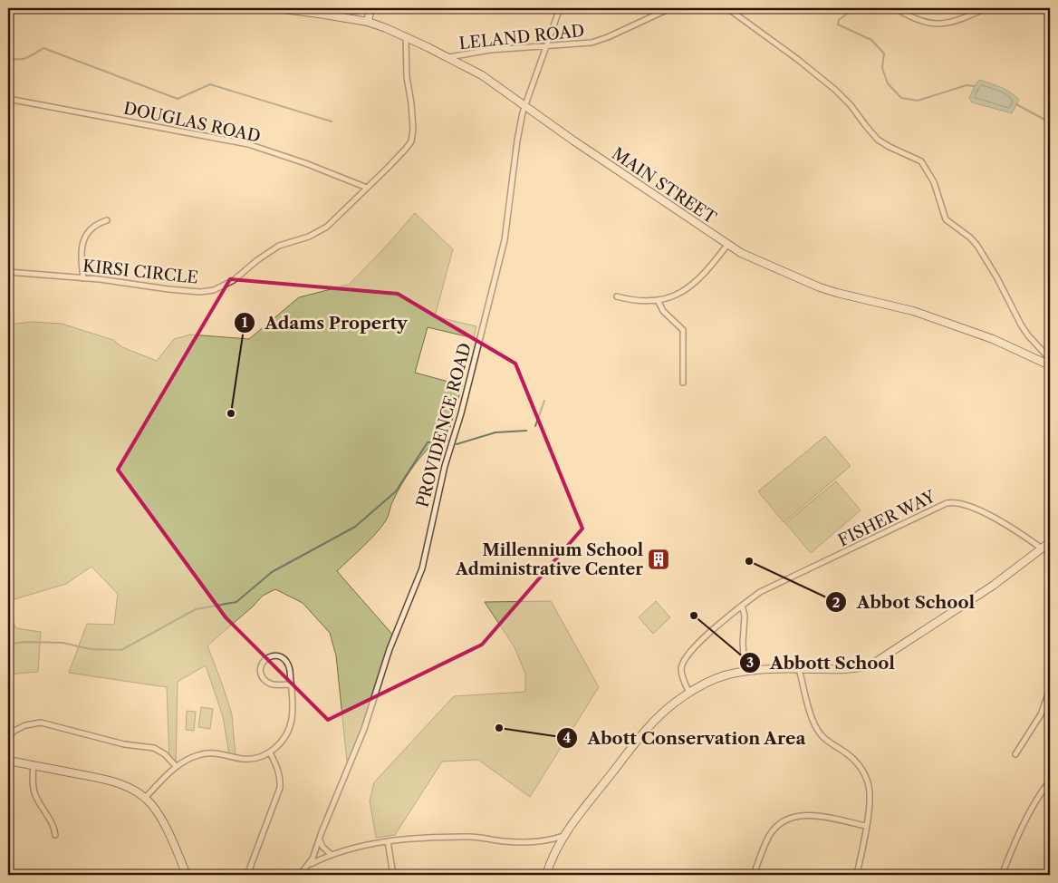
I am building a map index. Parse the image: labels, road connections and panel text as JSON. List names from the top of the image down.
{
  "streets": {
    "main road": ["MAIN STREET"],
    "street": [
      "LELAND ROAD",
      "DOUGLAS ROAD",
      "KIRSI CIRCLE",
      "PROVIDENCE ROAD",
      "FISHER WAY"
    ]
  },
  "crossings": [
    ["LELAND ROAD", "MAIN STREET"],
    ["LELAND ROAD", "PROVIDENCE ROAD"],
    ["DOUGLAS ROAD", "KIRSI CIRCLE"],
    ["MAIN STREET", "KIRSI CIRCLE"],
    ["MAIN STREET", "PROVIDENCE ROAD"]
  ],
  "places": {
    "other": [
      "Adams Property",
      "Abbot School",
      "Abbott School",
      "Abott Conservation Area"
    ],
    "building": ["Millennium School Administrative Center"]
  }
}
